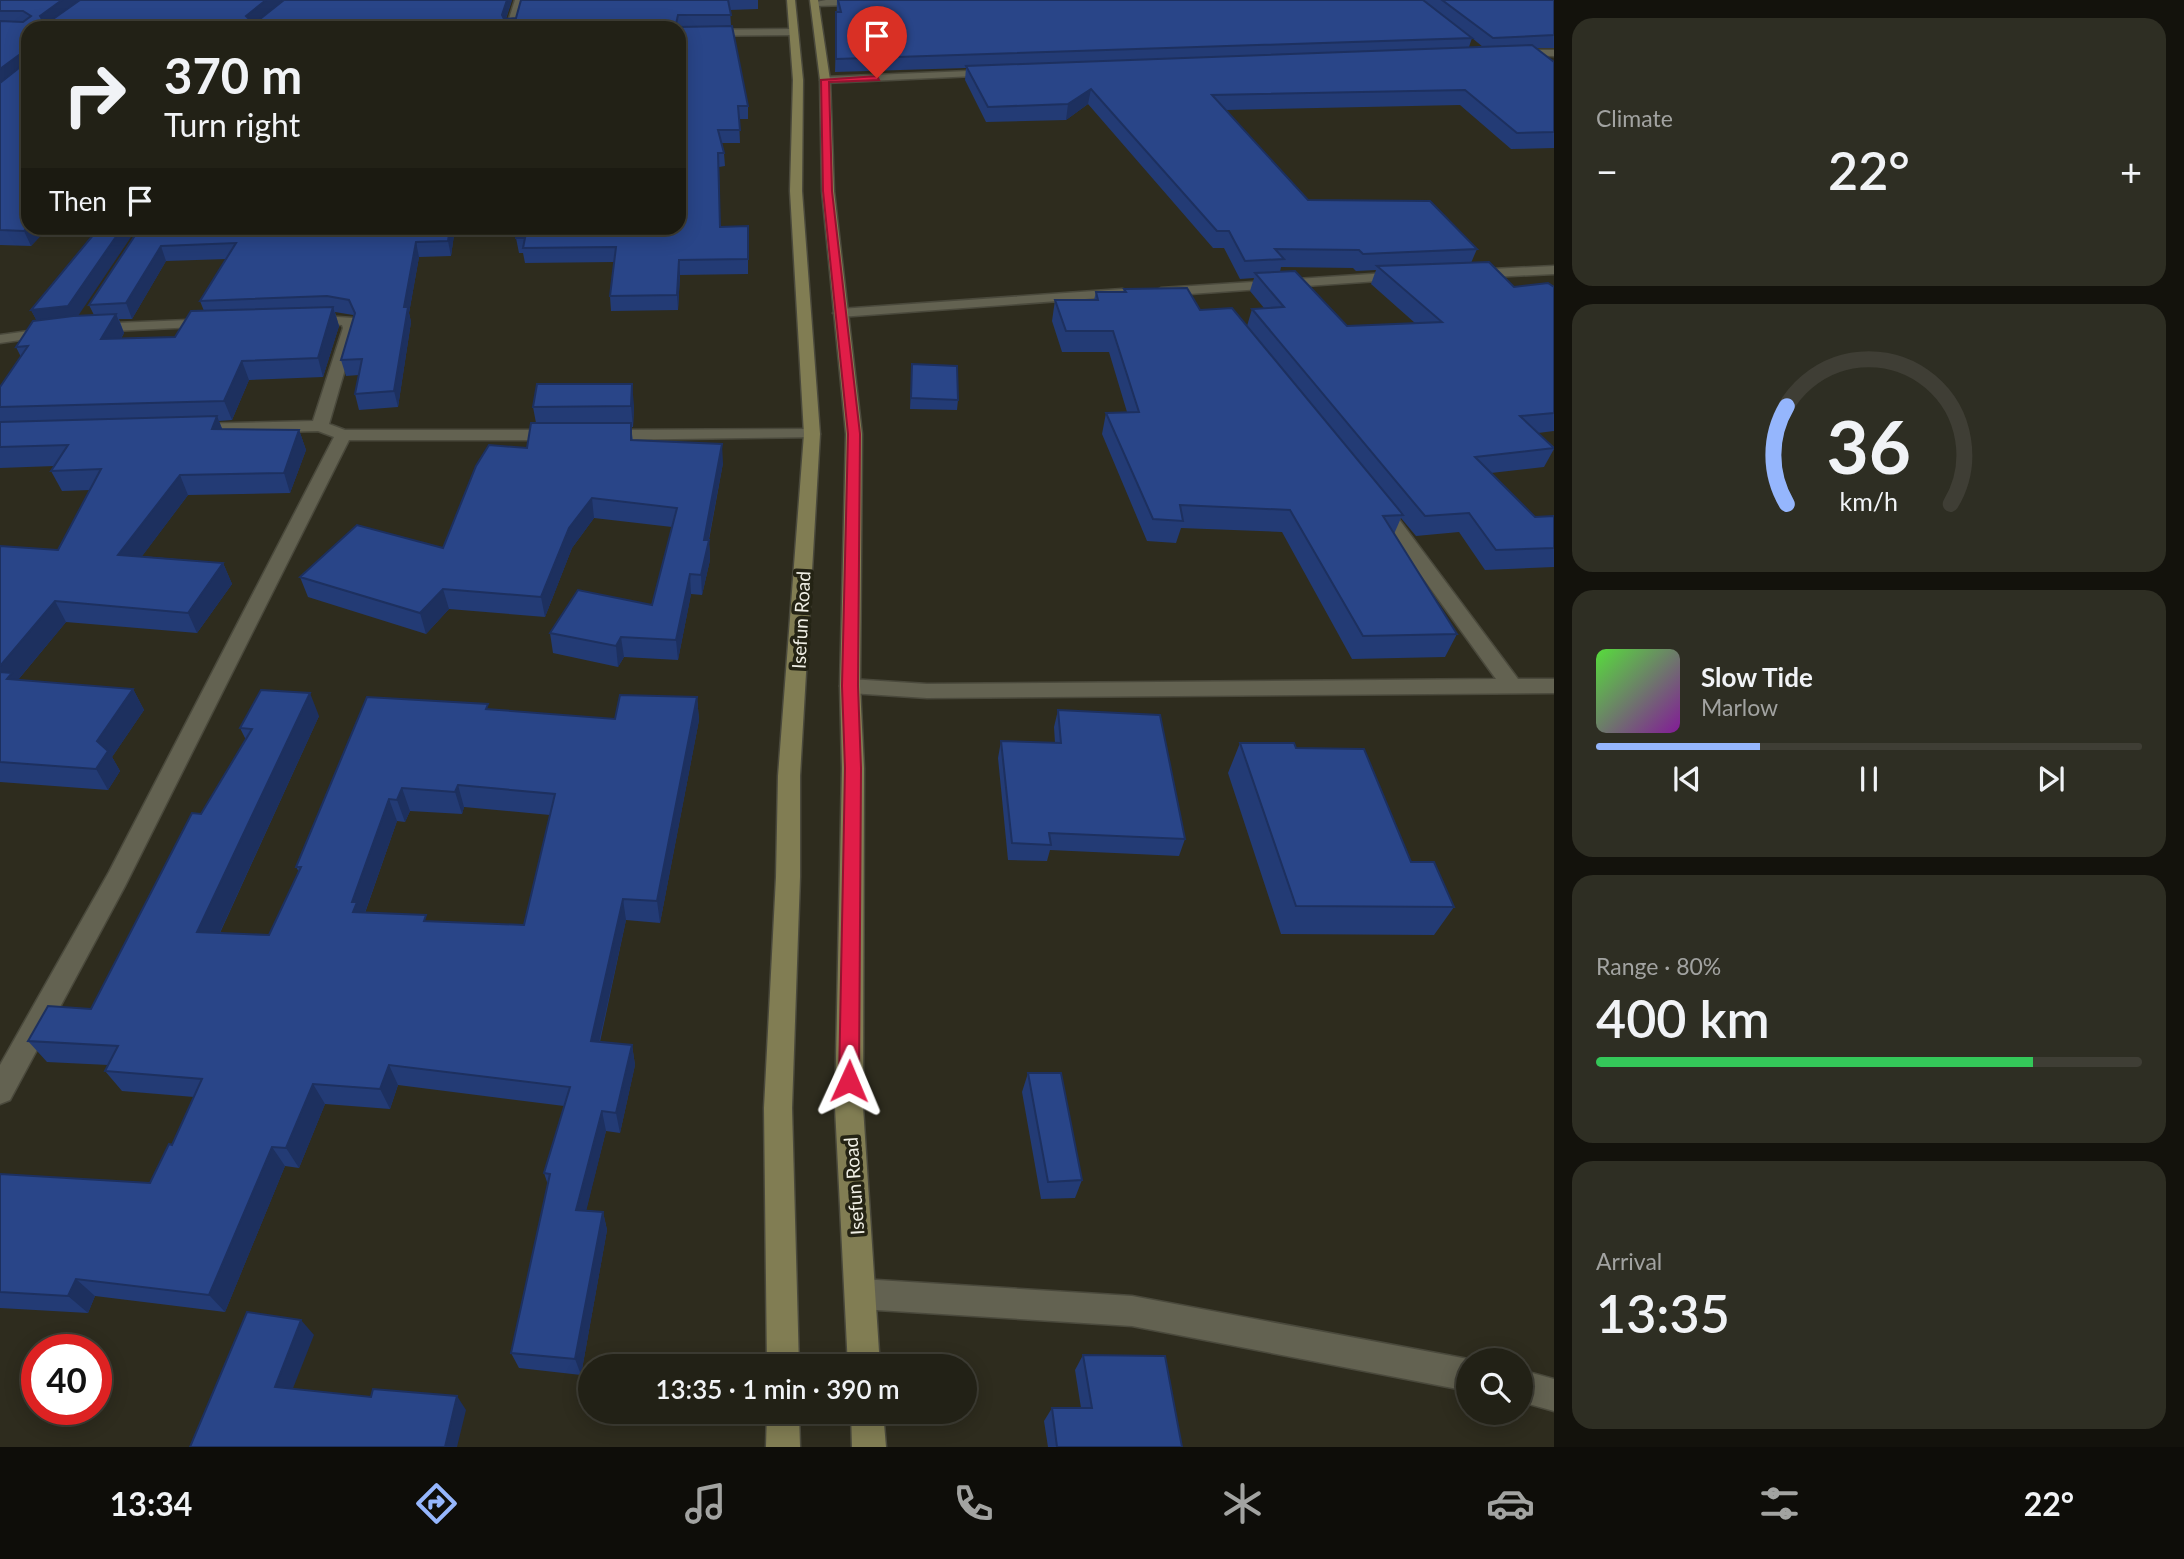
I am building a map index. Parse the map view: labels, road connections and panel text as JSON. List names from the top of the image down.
{
  "streets": {
    "street": ["Isefun Road"]
  },
  "page": {
    "tile": [
      "Climate",
      ["Range · 80%", "400 km"],
      ["Arrival", "13:35"]
    ],
    "turn": ["370 m", "Turn right"],
    "heat": ["−", "22°", "+"],
    "then": "Then",
    "song": ["Slow Tide", "Marlow"],
    "limit": "40",
    "trip": "13:35 · 1 min · 390 m",
    "tabs": ["13:34", "22°"],
    "gauge": ["36", "km/h"]
  }
}
